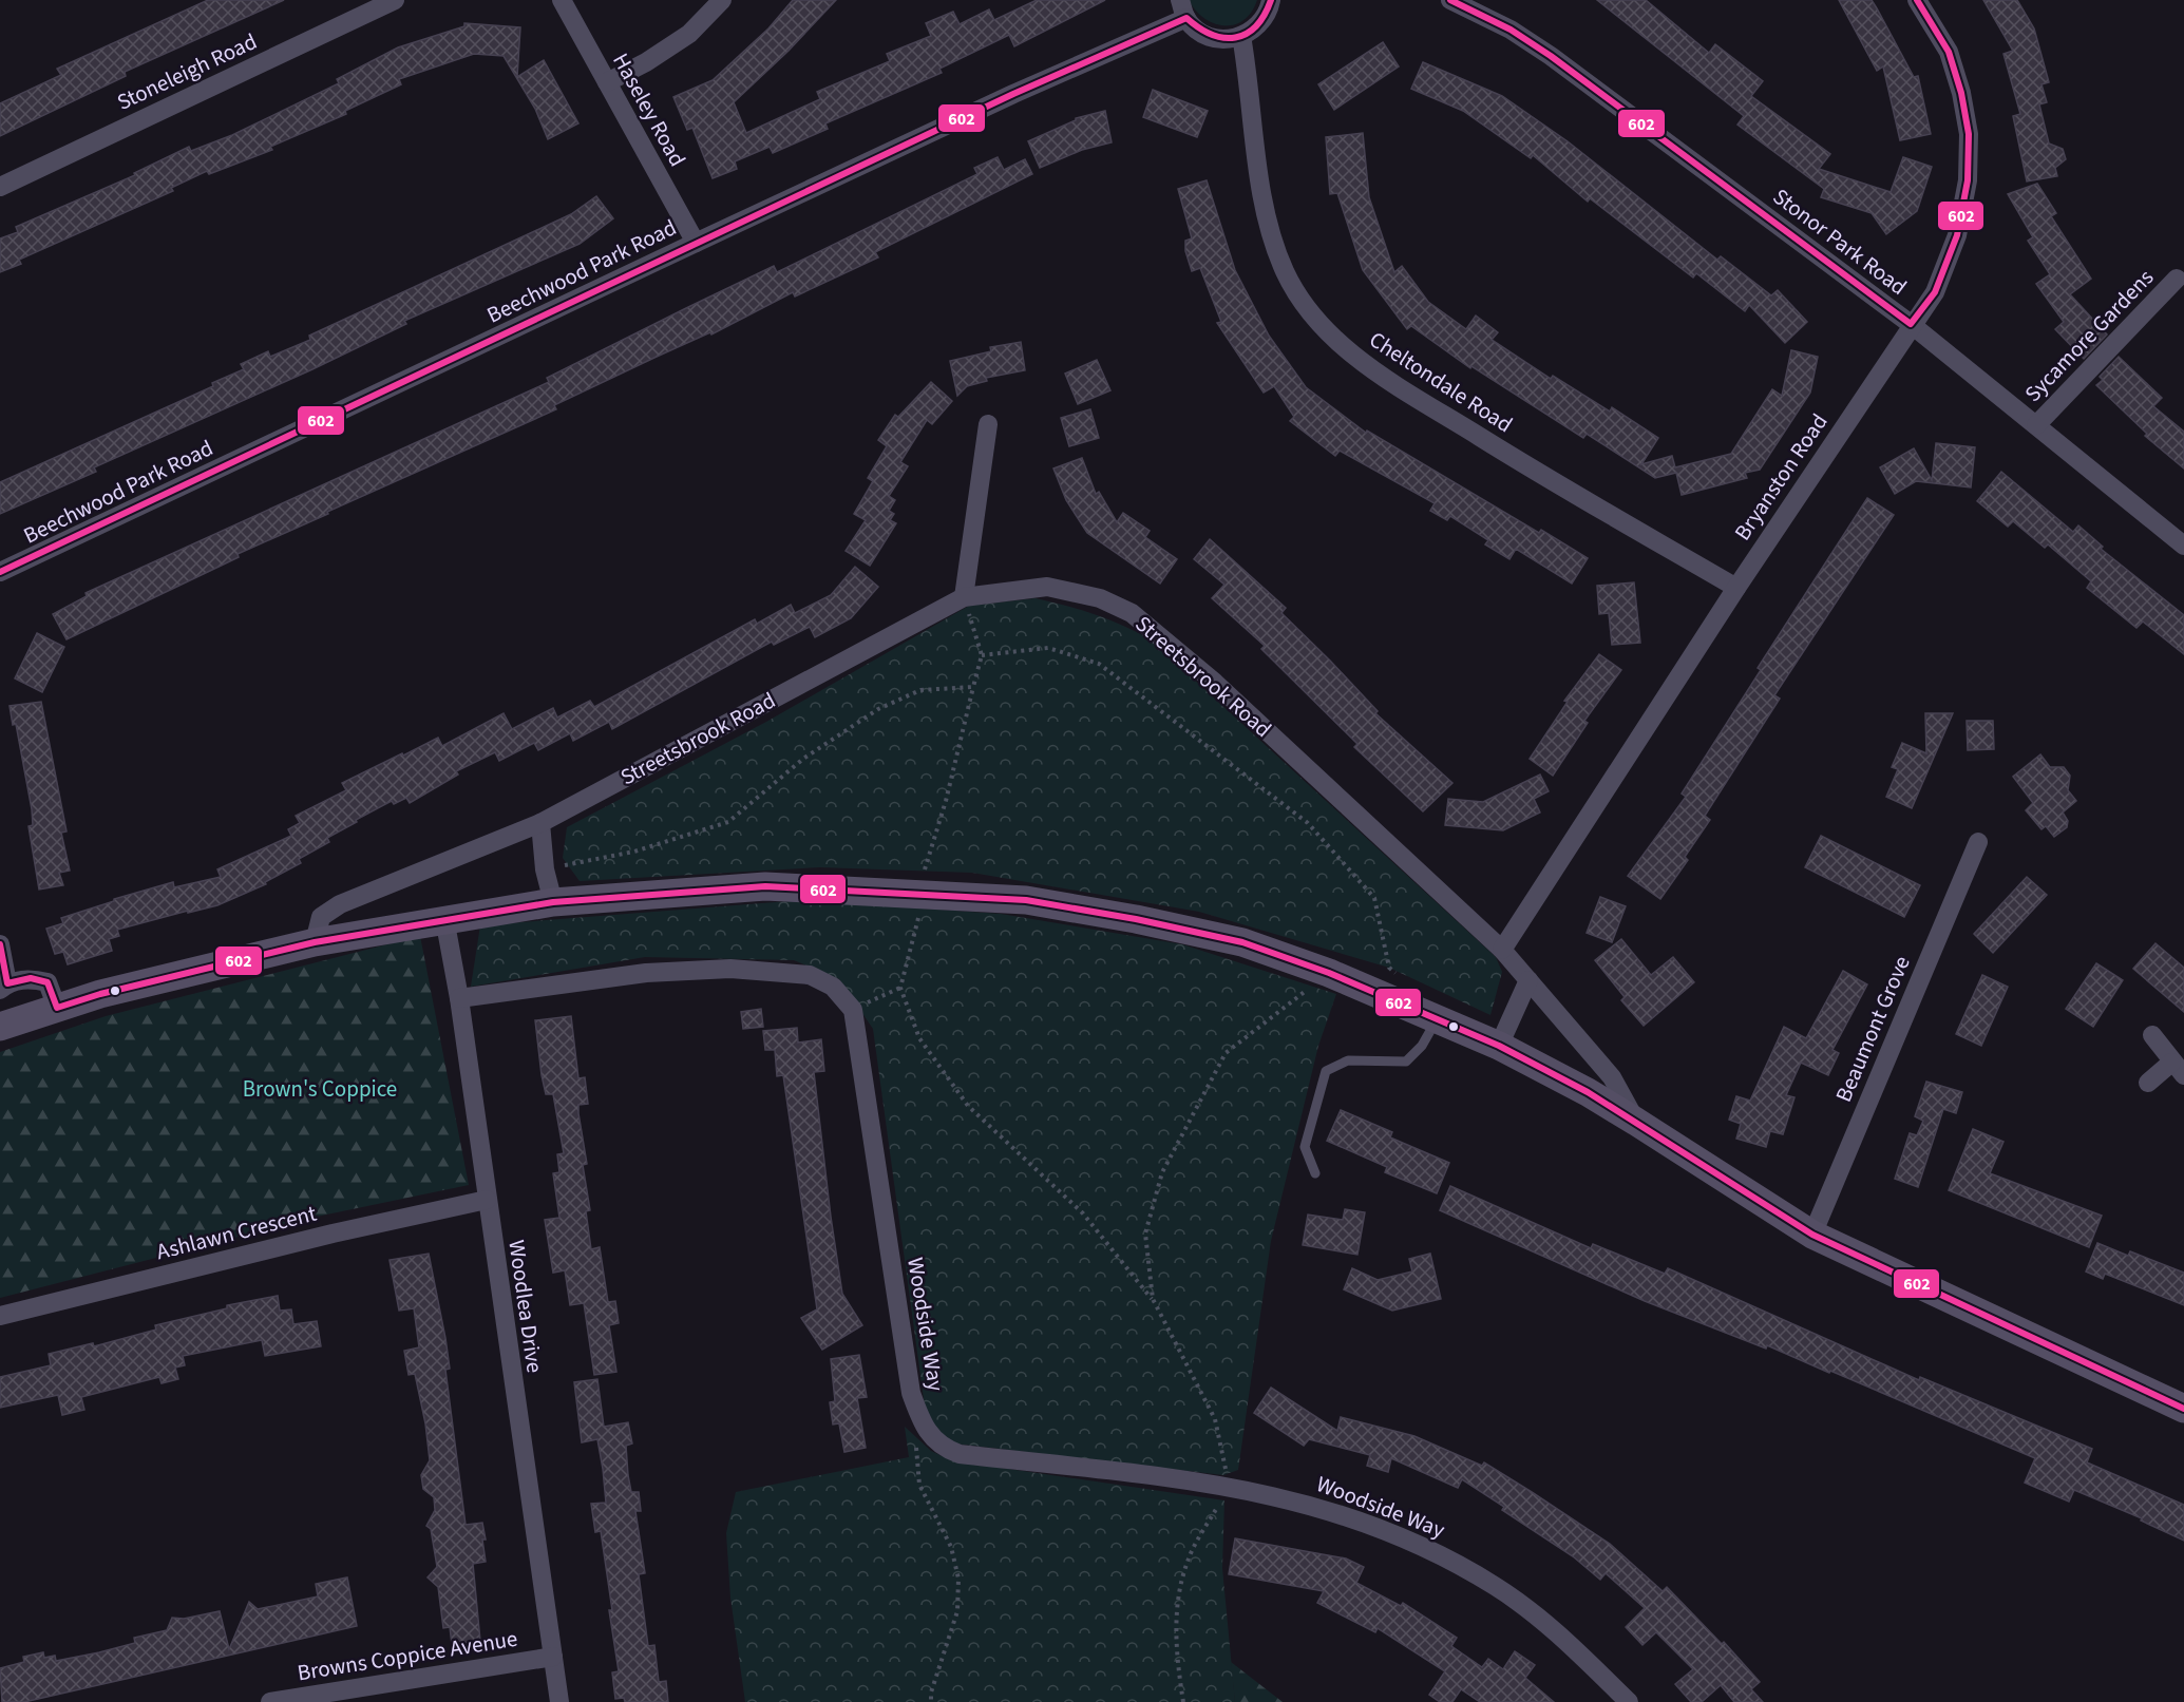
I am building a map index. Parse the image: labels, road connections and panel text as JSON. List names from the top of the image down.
{
  "streets": {
    "main road": ["Streetsbrook Road"],
    "street": [
      "Stoneleigh Road",
      "Haseley Road",
      "Stonor Park Road",
      "Beechwood Park Road",
      "Sycamore Gardens",
      "Cheltondale Road",
      "Bryanston Road",
      "Beaumont Grove",
      "Ashlawn Crescent",
      "Woodlea Drive",
      "Woodside Way",
      "Browns Coppice Avenue"
    ]
  },
  "crossings": [
    ["Haseley Road", "Beechwood Park Road"],
    ["Stonor Park Road", "Sycamore Gardens"],
    ["Stonor Park Road", "Bryanston Road"],
    ["Cheltondale Road", "Bryanston Road"],
    ["Bryanston Road", "Streetsbrook Road"],
    ["Streetsbrook Road", "Beaumont Grove"],
    ["Streetsbrook Road", "Woodlea Drive"],
    ["Ashlawn Crescent", "Woodlea Drive"],
    ["Woodlea Drive", "Browns Coppice Avenue"]
  ],
  "parks": ["Brown's Coppice"],
  "lines": ["transit line 602"]
}
